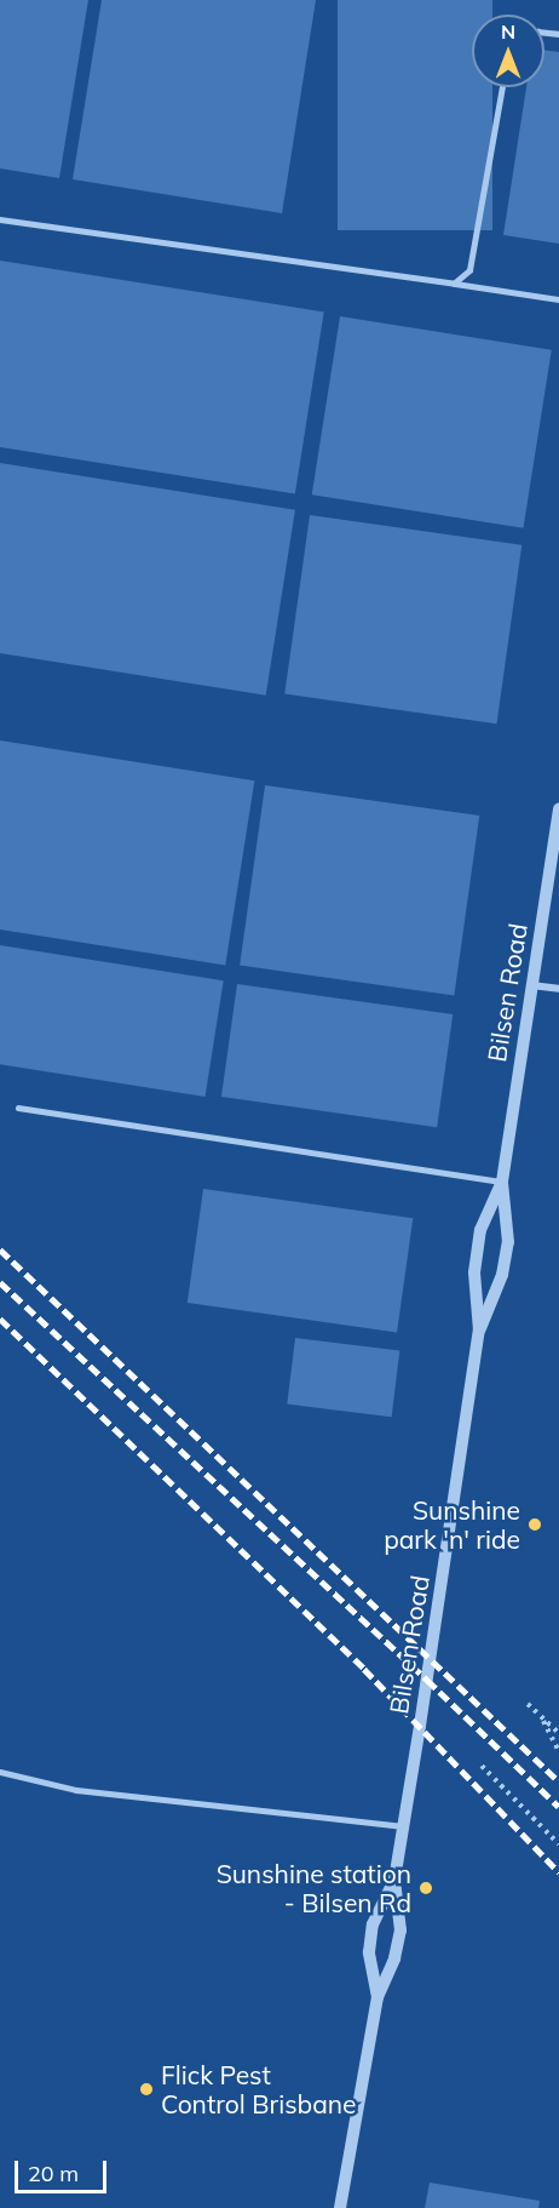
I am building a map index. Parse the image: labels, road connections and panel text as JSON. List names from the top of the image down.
{
  "streets": {
    "street": ["Bilsen Road"]
  },
  "places": ["Sunshine park 'n' ride", "Sunshine station - Bilsen Rd", "Flick Pest Control Brisbane"],
  "scale_bar": "20 m",
  "north": "top"
}
